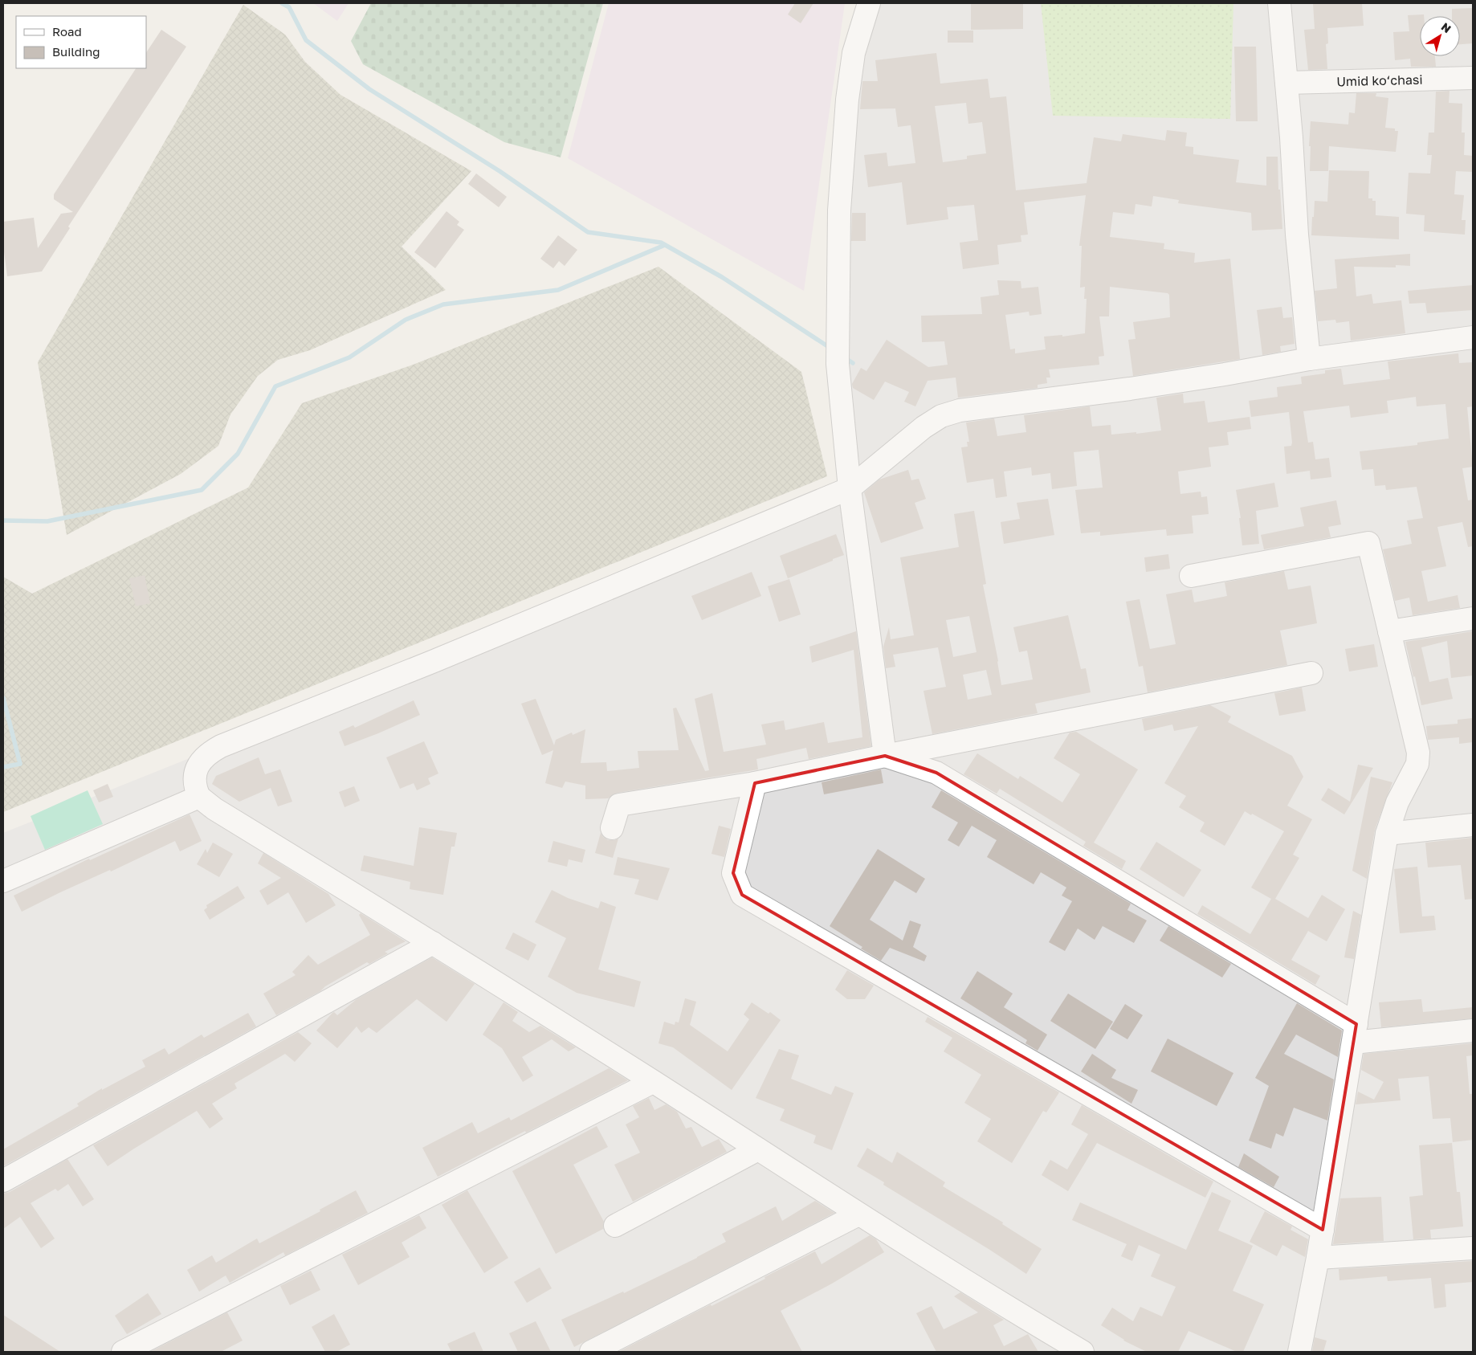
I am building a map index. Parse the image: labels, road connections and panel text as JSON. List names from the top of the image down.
{
  "streets": {
    "street": ["Umid ko‘chasi"]
  },
  "legend": ["Road", "Building"],
  "north": "top right"
}
